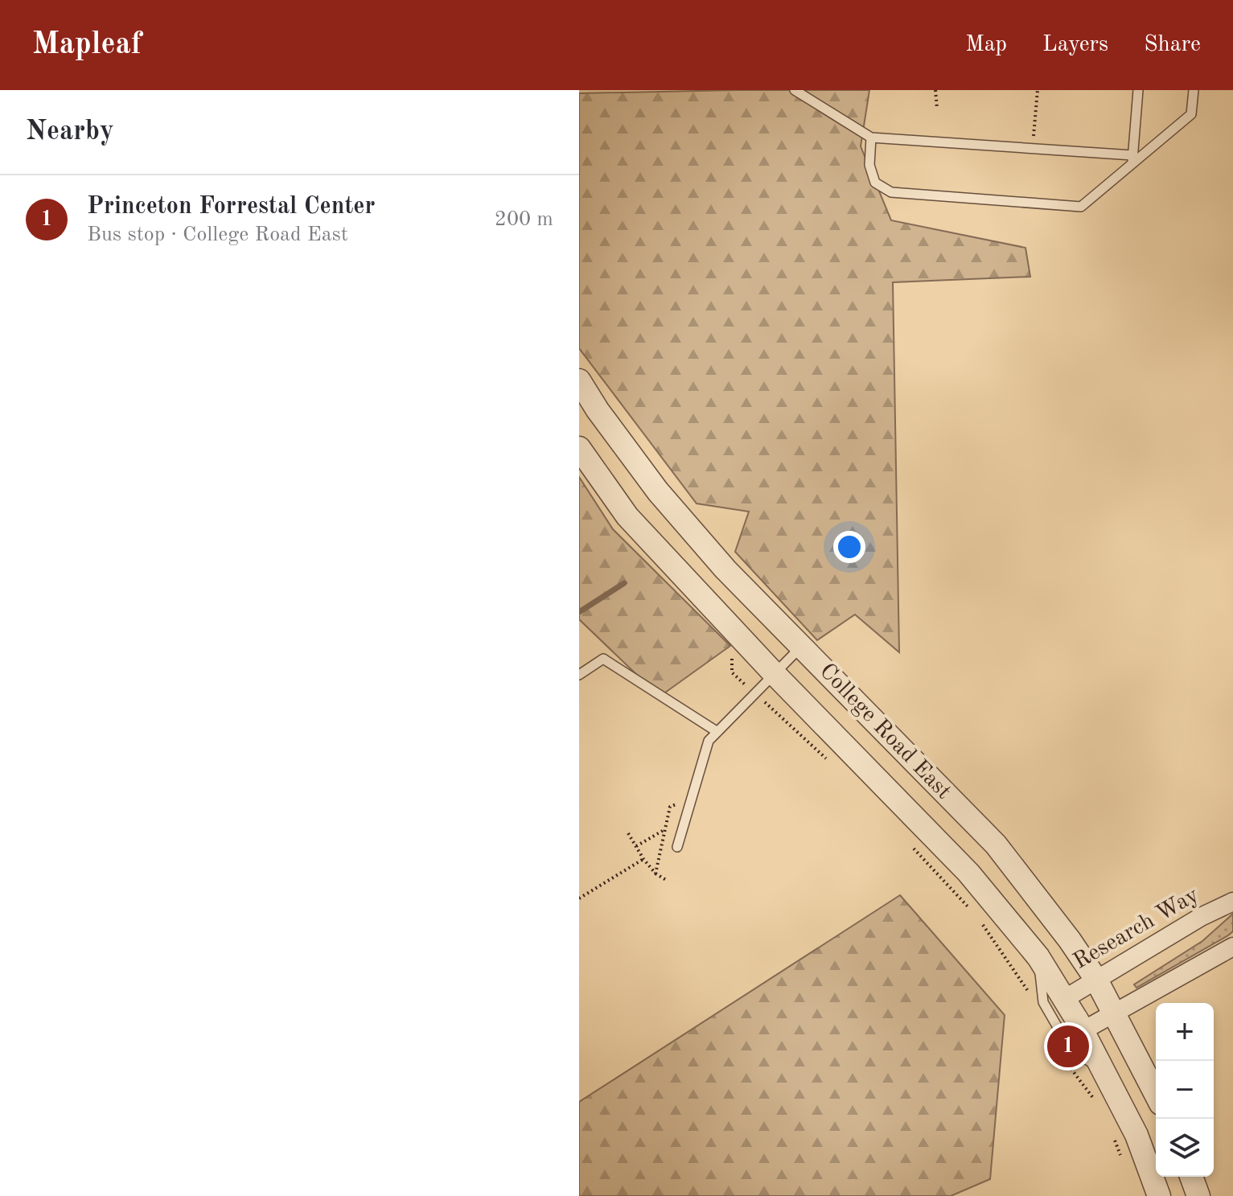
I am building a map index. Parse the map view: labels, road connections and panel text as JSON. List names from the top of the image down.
{
  "streets": {
    "street": ["College Road East", "Research Way"]
  },
  "crossings": [
    ["College Road East", "Research Way"]
  ],
  "page": {
    "header": "Mapleaf",
    "nav": ["Map", "Layers", "Share"],
    "heading": "Nearby",
    "list": [
      {
        "mark": "1",
        "name": "Princeton Forrestal Center",
        "note": "Bus stop · College Road East",
        "value": "200 m"
      }
    ],
    "map_buttons": ["+", "−"],
    "pins": "1"
  }
}
